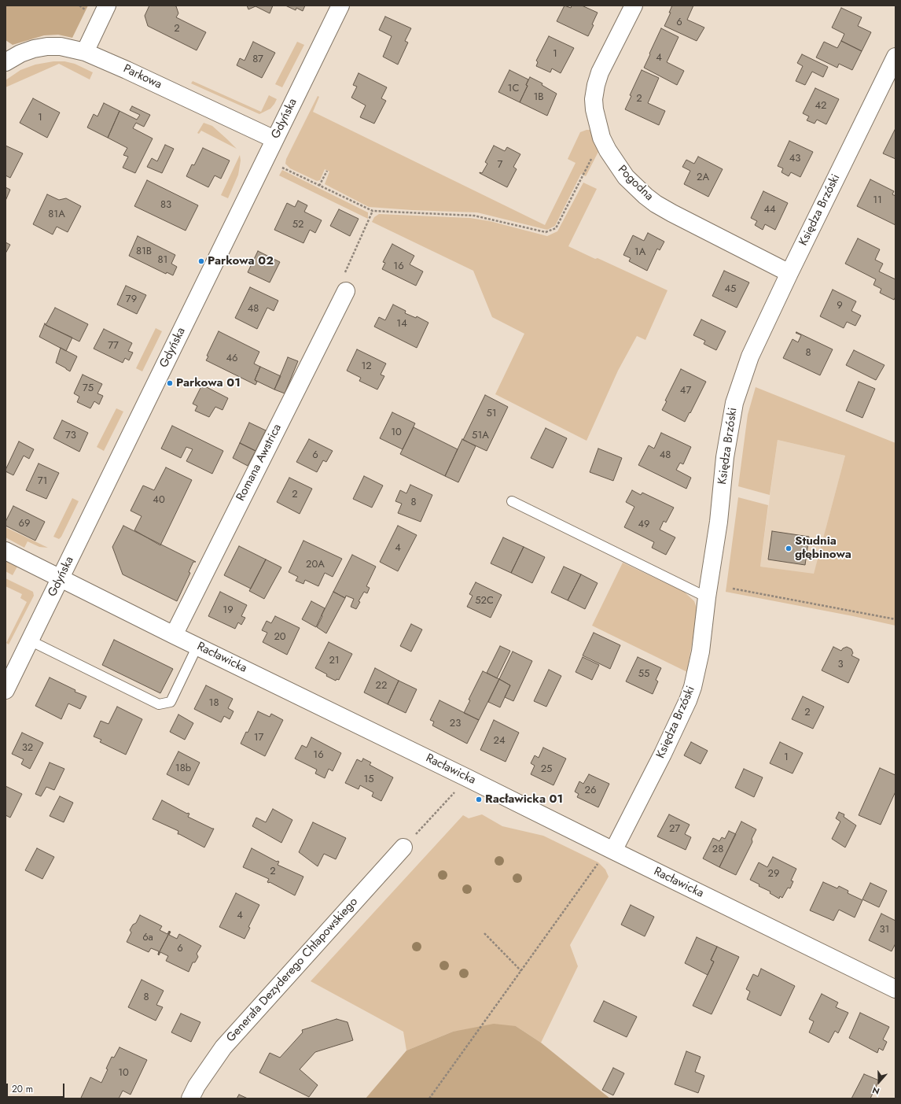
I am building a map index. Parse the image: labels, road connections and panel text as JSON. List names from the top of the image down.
{
  "streets": {
    "street": [
      "Parkowa",
      "Gdyńska",
      "Pogodna",
      "Księdza Brzóski",
      "Romana Awstrica",
      "Racławicka",
      "Generała Dezyderego Chłapowskiego"
    ]
  },
  "crossings": [
    ["Parkowa", "Gdyńska"],
    ["Gdyńska", "Racławicka"],
    ["Pogodna", "Księdza Brzóski"],
    ["Księdza Brzóski", "Racławicka"],
    ["Romana Awstrica", "Racławicka"]
  ],
  "places": [
    "Parkowa 02",
    "Parkowa 01",
    "Studnia głębinowa",
    "Racławicka 01"
  ],
  "house_numbers": [
    "6",
    "2",
    "1",
    "4",
    "87",
    "1C",
    "1B",
    "2",
    "42",
    "1",
    "43",
    "7",
    "2A",
    "11",
    "83",
    "44",
    "81A",
    "52",
    "81B",
    "1A",
    "81",
    "16",
    "45",
    "79",
    "9",
    "48",
    "14",
    "77",
    "8",
    "46",
    "12",
    "75",
    "47",
    "51",
    "10",
    "73",
    "51A",
    "6",
    "48",
    "71",
    "2",
    "40",
    "8",
    "69",
    "49",
    "4",
    "20A",
    "52C",
    "19",
    "20",
    "21",
    "3",
    "55",
    "22",
    "18",
    "2",
    "23",
    "17",
    "24",
    "32",
    "16",
    "1",
    "18b",
    "25",
    "15",
    "26",
    "27",
    "28",
    "2",
    "29",
    "4",
    "31",
    "6a",
    "6",
    "8",
    "10"
  ],
  "scale_bar": "20 m",
  "north": "bottom"
}
